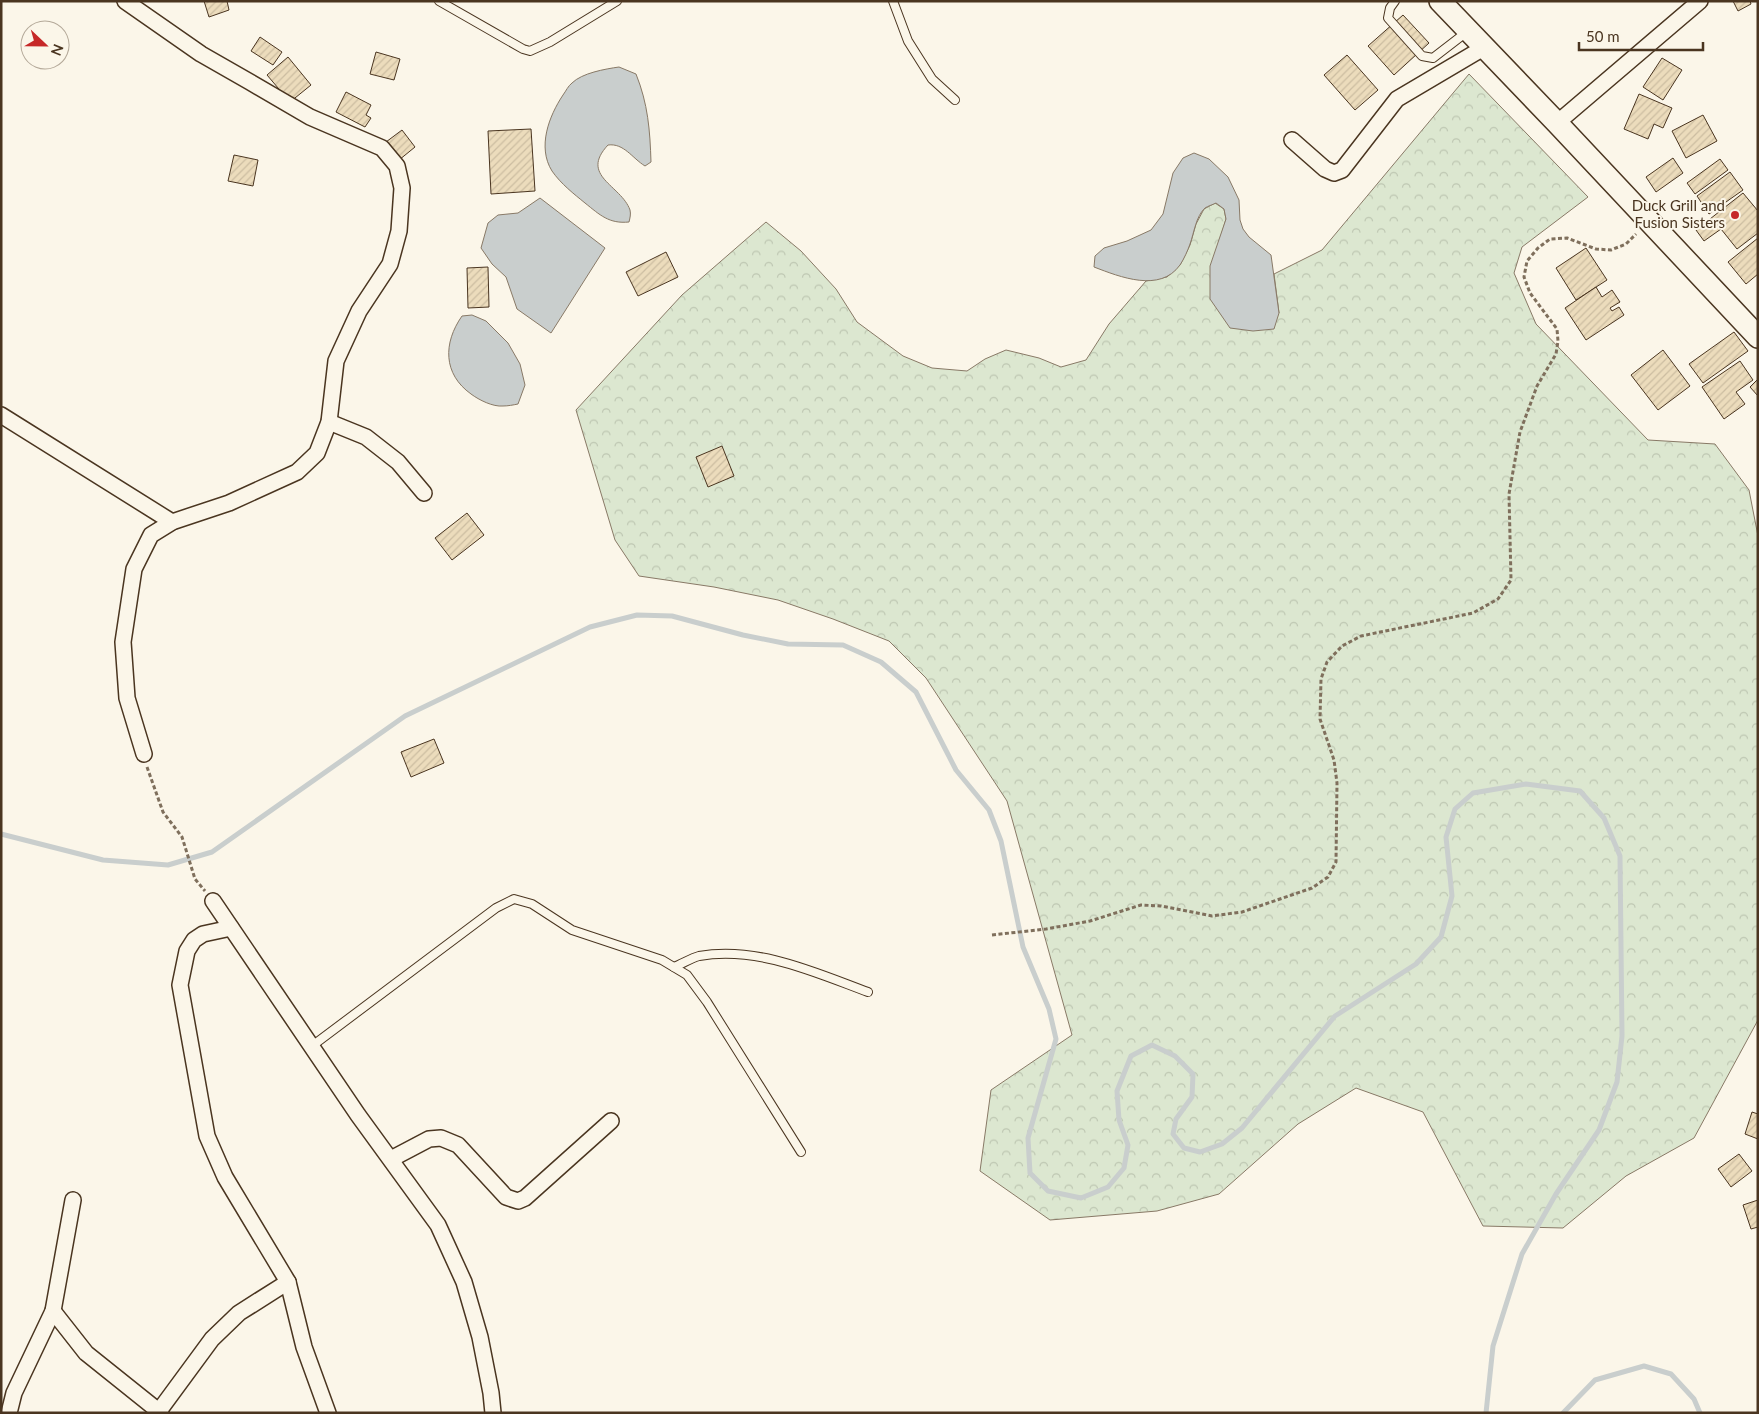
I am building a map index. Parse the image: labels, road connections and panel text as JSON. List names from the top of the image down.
{
  "places": ["Duck Grill and Fusion Sisters"],
  "scale_bar": "50 m",
  "north": "right"
}
